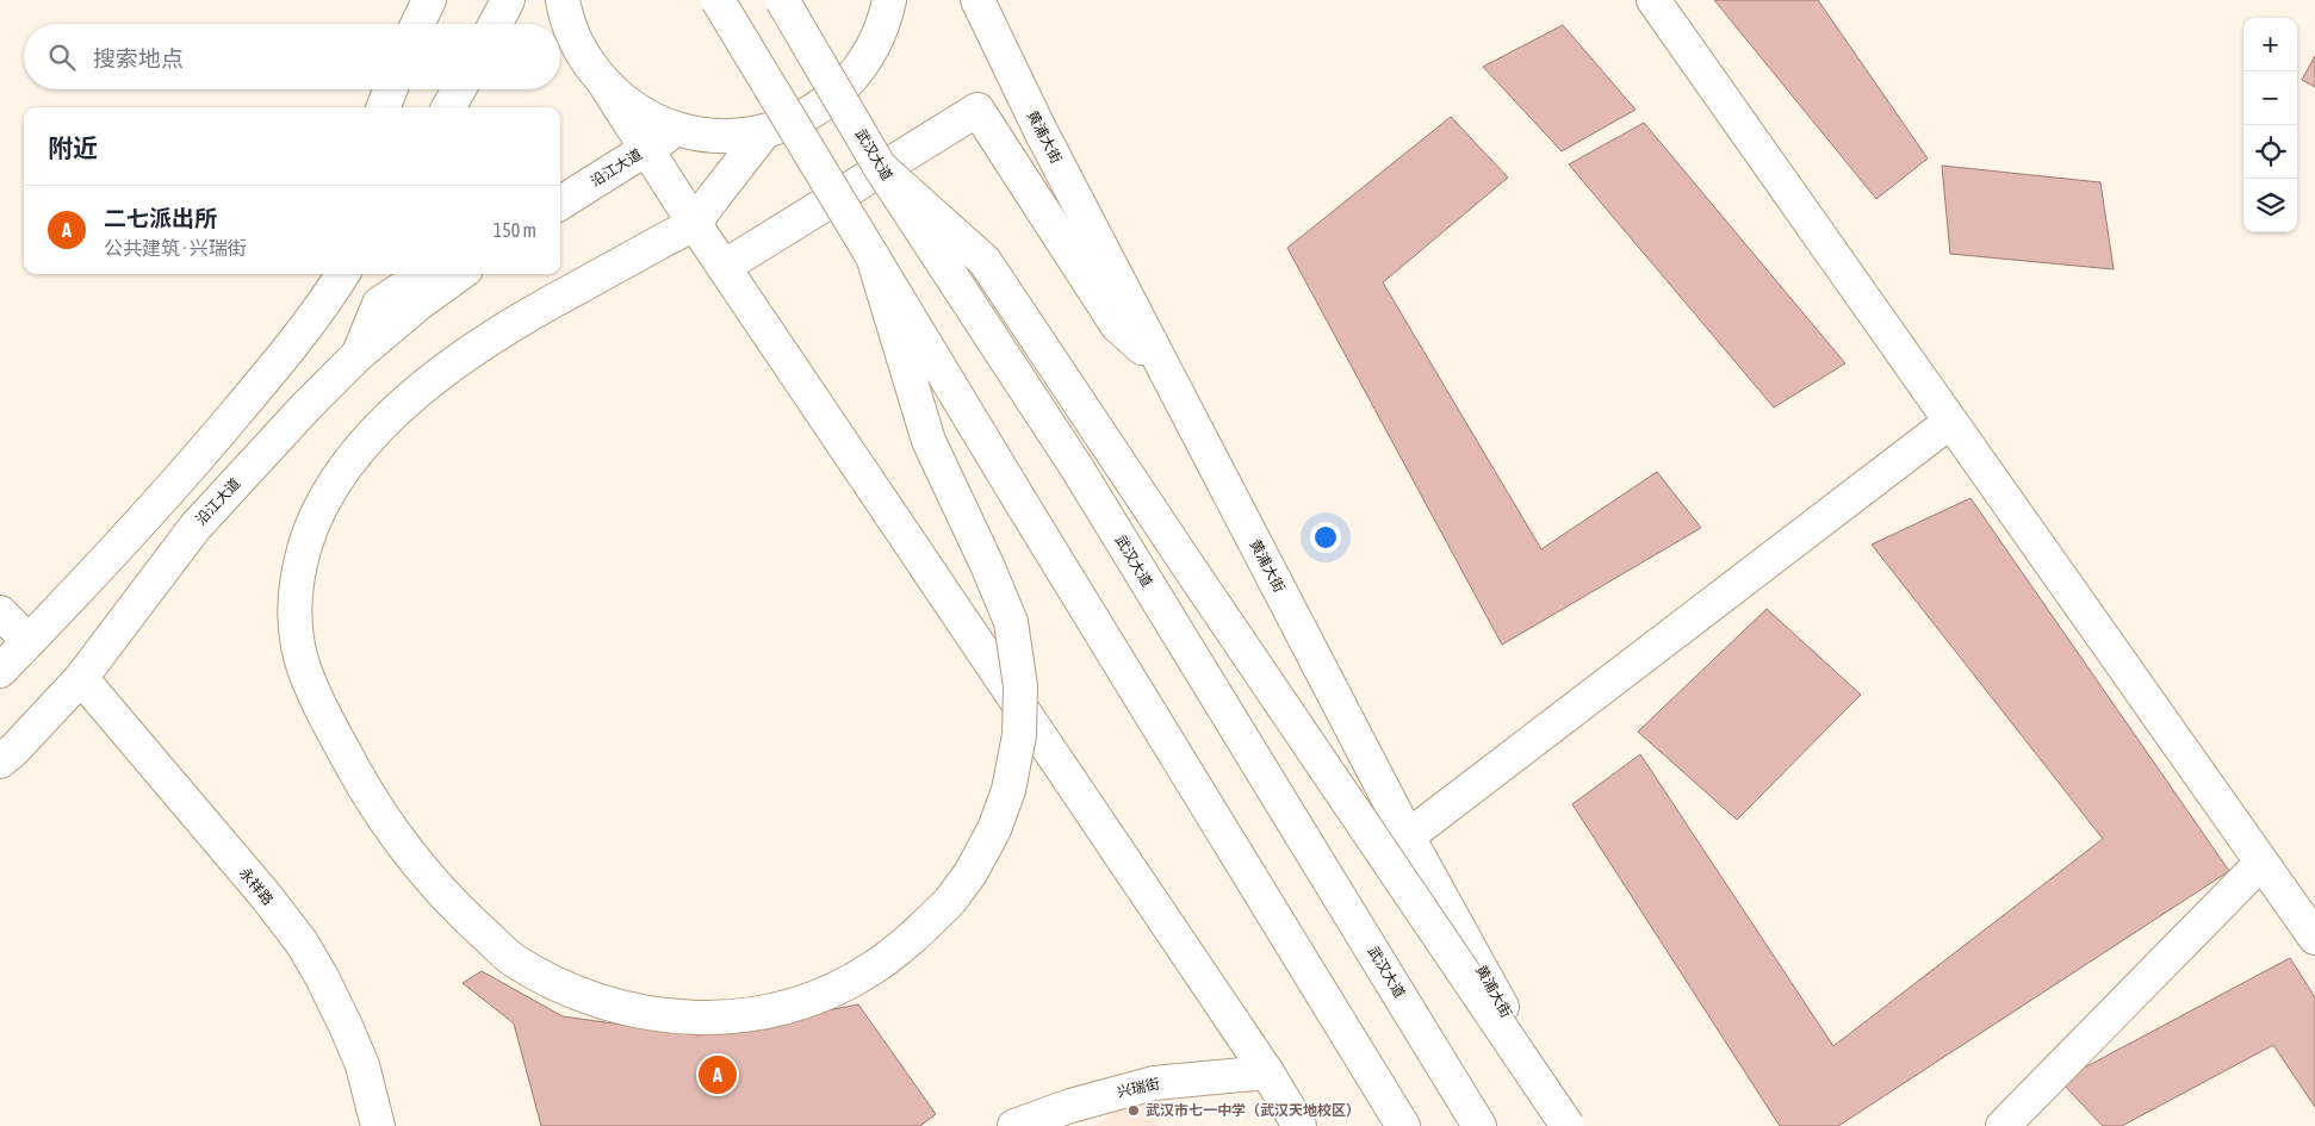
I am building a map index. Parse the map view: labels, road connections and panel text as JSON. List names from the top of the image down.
{
  "streets": {
    "main road": [
      "黄浦大街",
      "武汉大道",
      "沿江大道",
      "永祥路",
      "兴瑞街"
    ]
  },
  "crossings": [
    ["沿江大道", "永祥路"]
  ],
  "places": ["武汉市七一中学（武汉天地校区）"],
  "page": {
    "map_buttons": ["+", "−"],
    "search": "搜索地点",
    "heading": "附近",
    "list": [
      {
        "mark": "A",
        "name": "二七派出所",
        "note": "公共建筑 · 兴瑞街",
        "value": "150 m"
      }
    ],
    "pins": "A"
  }
}
